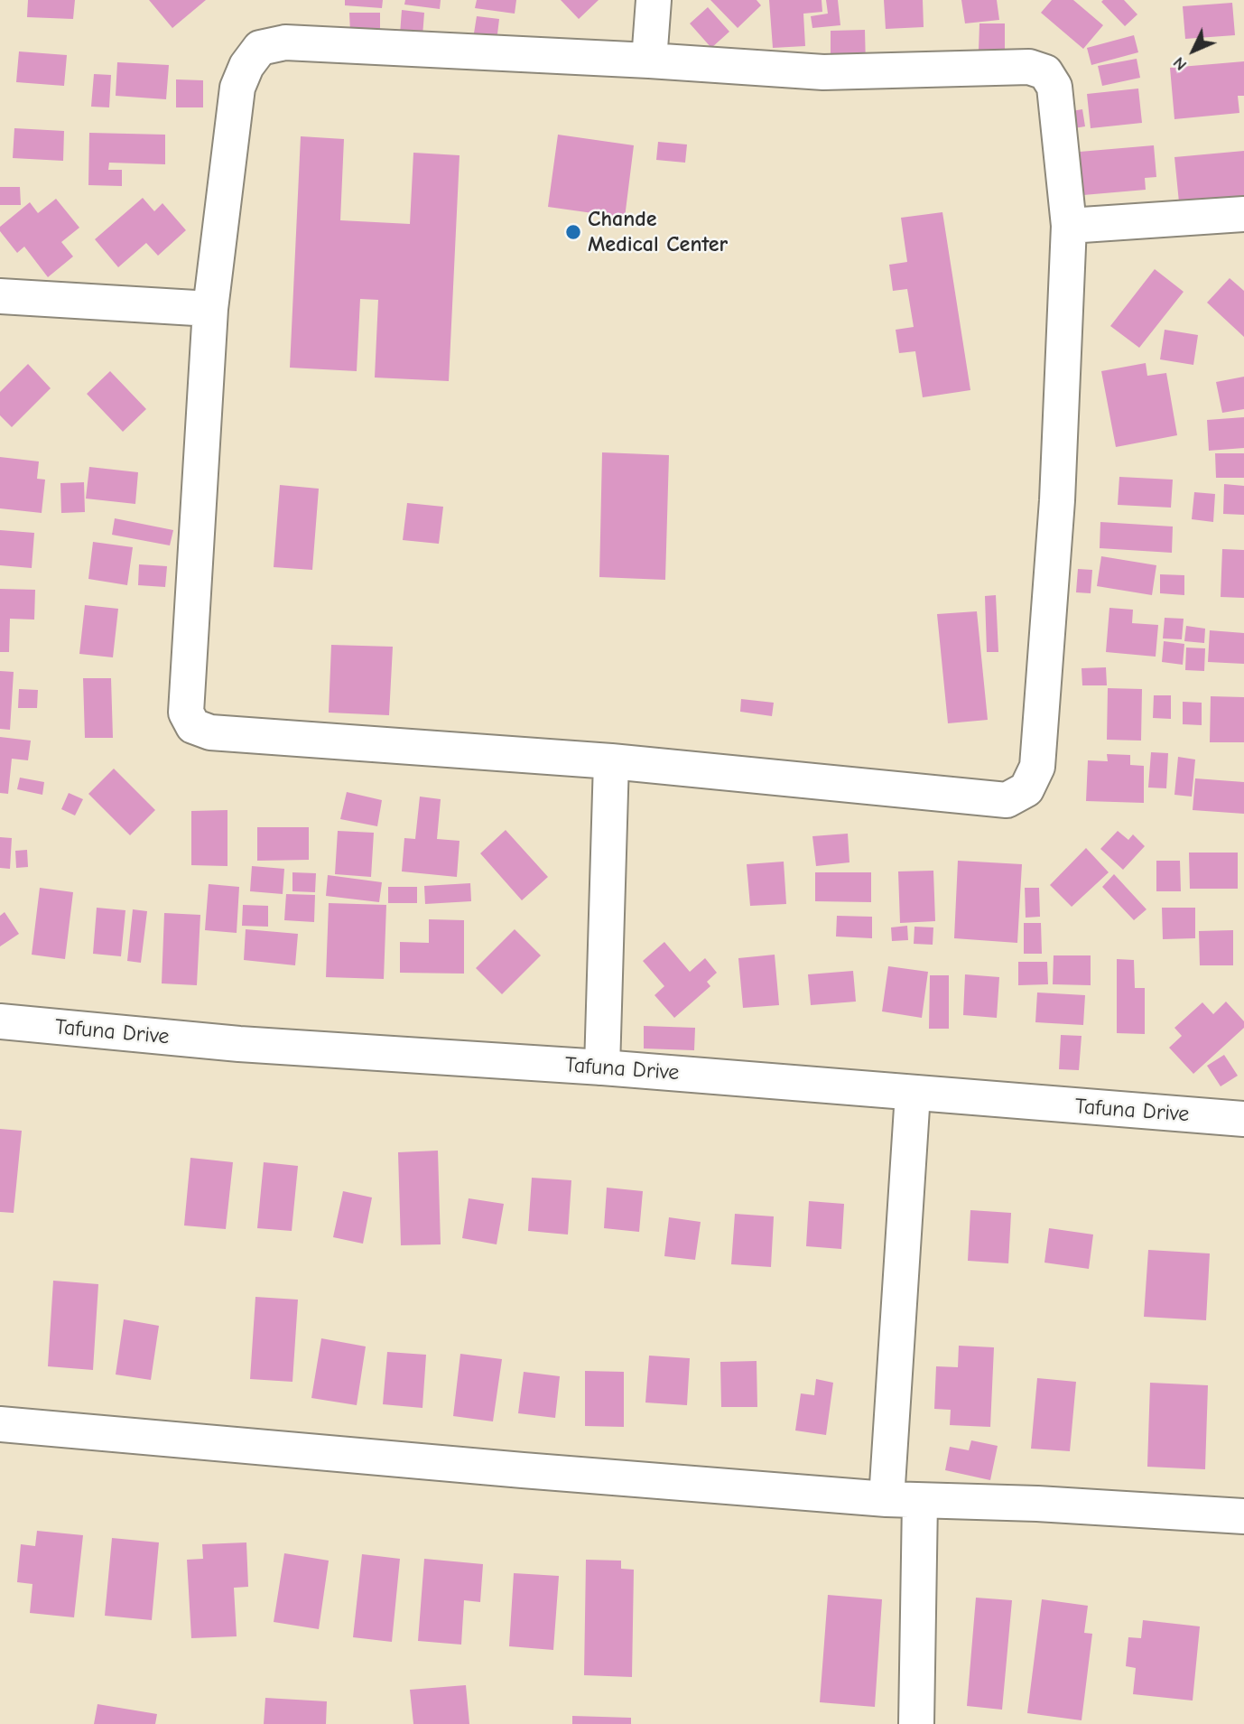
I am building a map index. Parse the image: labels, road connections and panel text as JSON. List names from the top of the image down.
{
  "streets": {
    "street": ["Tafuna Drive"]
  },
  "places": ["Chande Medical Center"],
  "north": "bottom left"
}
